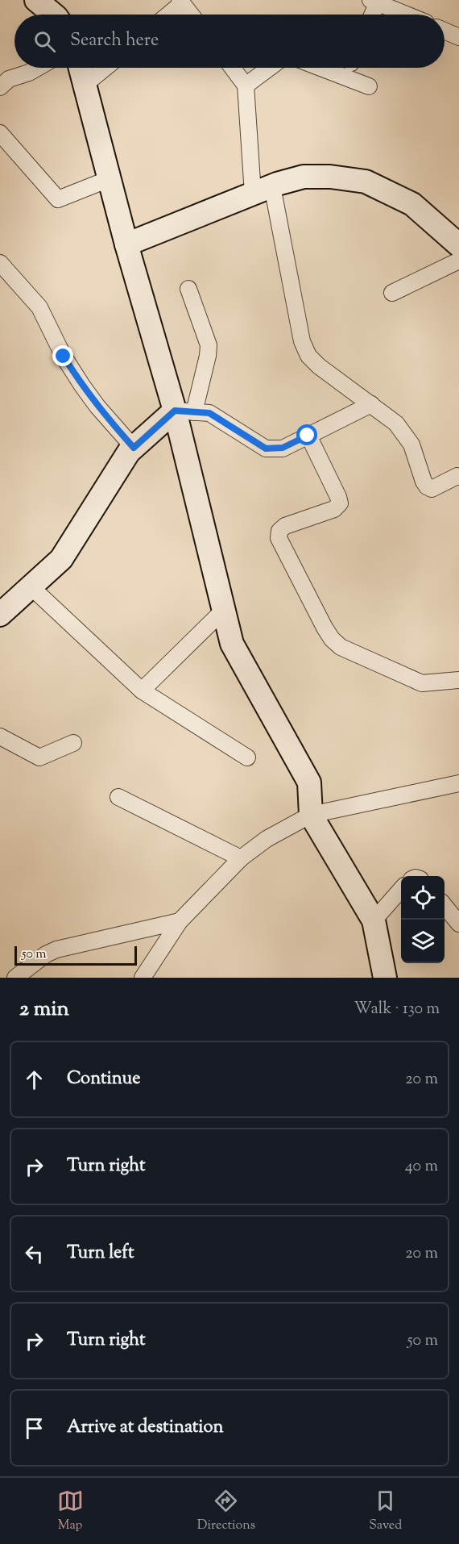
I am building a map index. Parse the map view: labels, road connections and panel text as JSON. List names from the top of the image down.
{
  "scale_bar": "50 m",
  "page": {
    "search": "Search here",
    "scale": "50 m",
    "heading": ["2 min", "Walk · 130 m"],
    "list": [
      ["Continue", "20 m"],
      ["Turn right", "40 m"],
      ["Turn left", "20 m"],
      ["Turn right", "50 m"],
      "Arrive at destination"
    ],
    "nav": ["Map", "Directions", "Saved"]
  }
}
